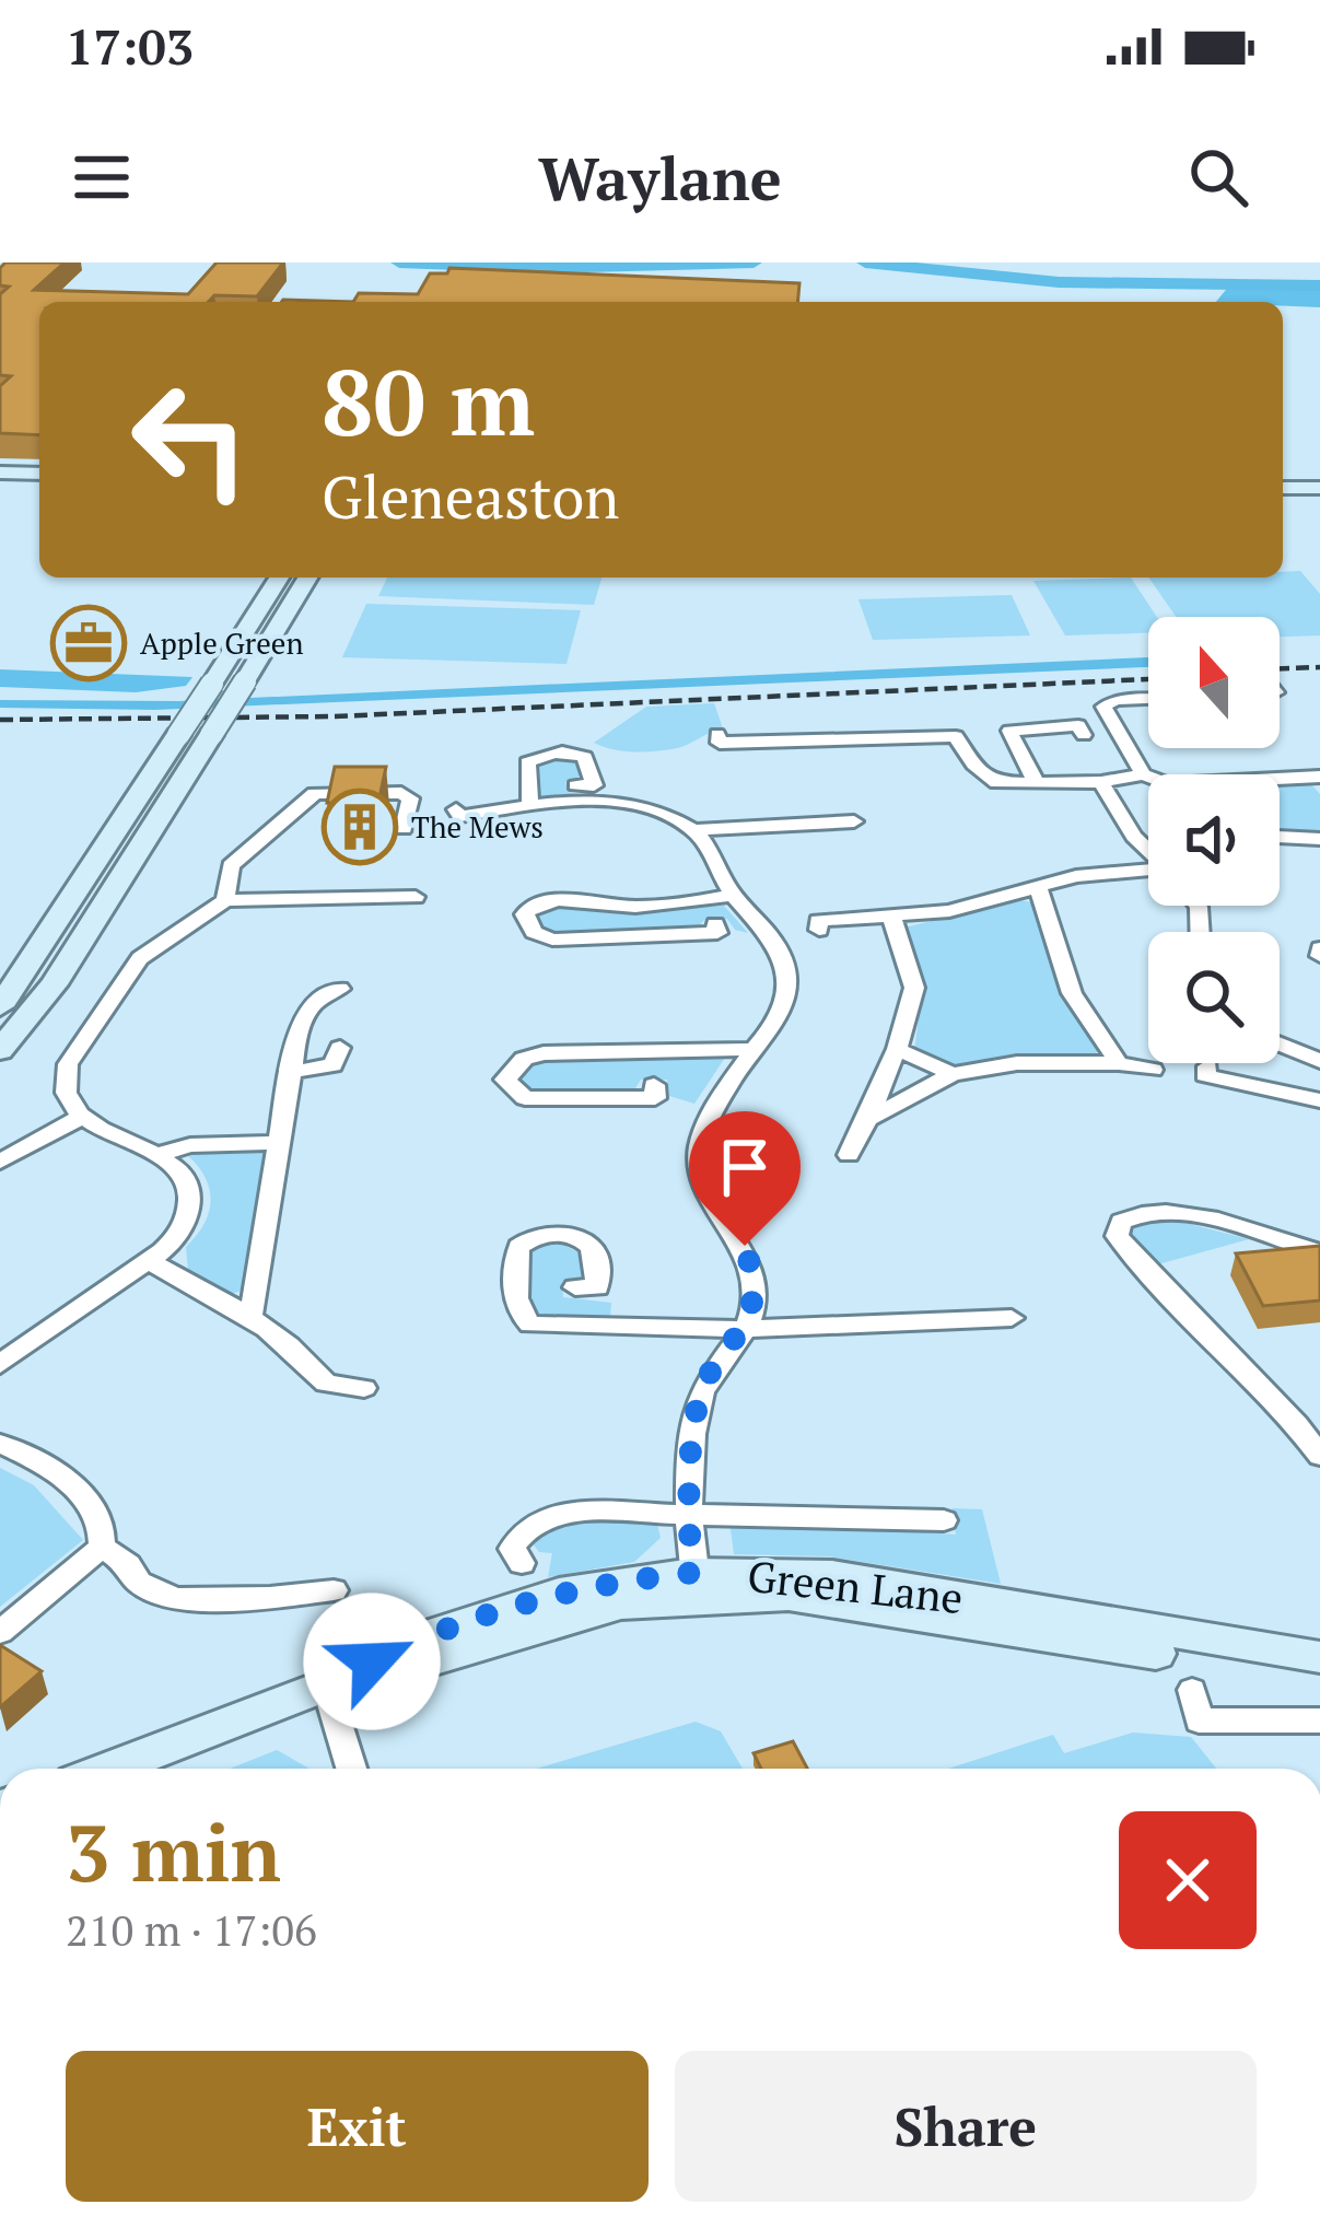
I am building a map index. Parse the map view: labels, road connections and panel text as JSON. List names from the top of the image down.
{
  "streets": {
    "main road": ["Green Lane"]
  },
  "places": {
    "office": ["Apple Green"],
    "building": ["The Mews"]
  },
  "north": "top",
  "page": {
    "status": "17:03",
    "header": "Waylane",
    "turn": ["80 m", "Gleneaston"],
    "heading": ["3 min", "210 m · 17:06"],
    "buttons": ["Exit", "Share"]
  }
}
